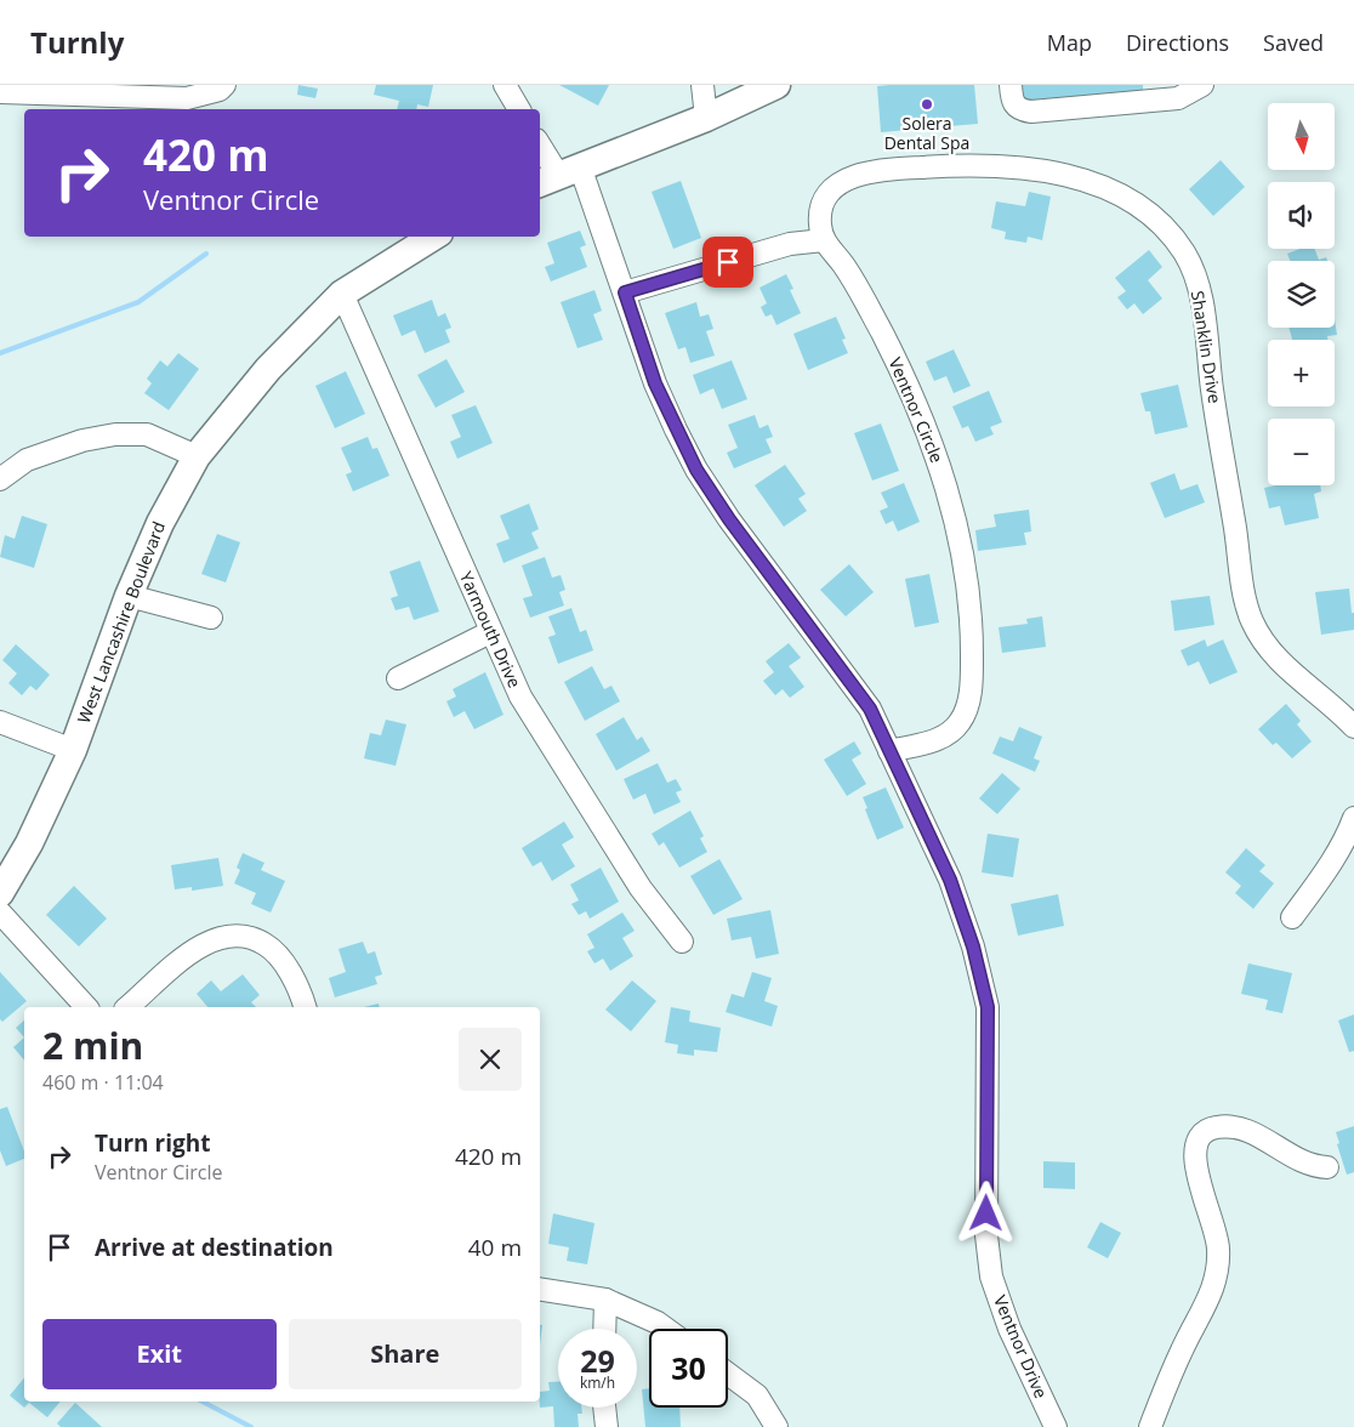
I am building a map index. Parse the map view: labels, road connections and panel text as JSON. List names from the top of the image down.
{
  "streets": {
    "main road": ["West Lancashire Boulevard"],
    "street": [
      "Shanklin Drive",
      "Ventnor Circle",
      "Yarmouth Drive",
      "Ventnor Drive"
    ]
  },
  "crossings": [
    ["Shanklin Drive", "Ventnor Circle"],
    ["Ventnor Circle", "Ventnor Drive"],
    ["West Lancashire Boulevard", "Yarmouth Drive"]
  ],
  "places": ["Solera Dental Spa"],
  "north": "bottom",
  "page": {
    "header": "Turnly",
    "nav": ["Map", "Directions", "Saved"],
    "map_buttons": ["+", "−"],
    "turn": ["420 m", "Ventnor Circle"],
    "heading": ["2 min", "460 m · 11:04"],
    "list": [
      {
        "name": "Turn right",
        "note": "Ventnor Circle",
        "value": "420 m"
      },
      {
        "name": "Arrive at destination",
        "value": "40 m"
      }
    ],
    "buttons": ["Exit", "Share"],
    "speed": "29 km/h",
    "limit": "30"
  }
}
